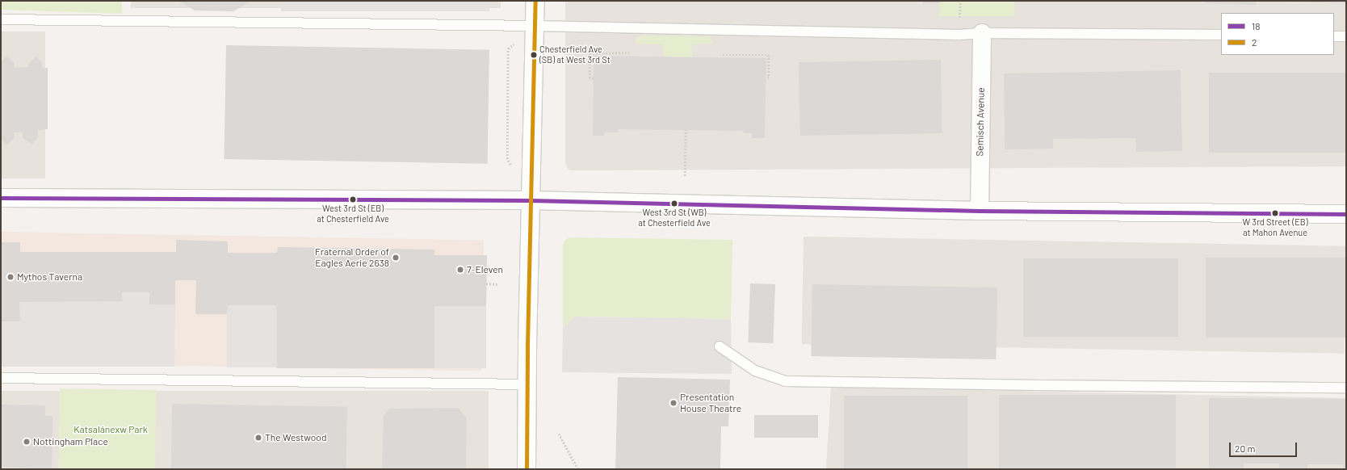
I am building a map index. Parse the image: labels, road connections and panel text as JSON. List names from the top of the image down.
{
  "streets": {
    "street": ["Semisch Avenue"]
  },
  "parks": ["Katsalánexw Park"],
  "places": [
    "Chesterfield Ave (SB) at West 3rd St",
    "West 3rd St (EB) at Chesterfield Ave",
    "West 3rd St (WB) at Chesterfield Ave",
    "W 3rd Street (EB) at Mahon Avenue",
    "Fraternal Order of Eagles Aerie 2638",
    "7-Eleven",
    "Mythos Taverna",
    "Presentation House Theatre",
    "The Westwood",
    "Nottingham Place"
  ],
  "lines": ["transit line 2", "transit line 18"],
  "legend": ["18", "2"],
  "scale_bar": "20 m"
}
